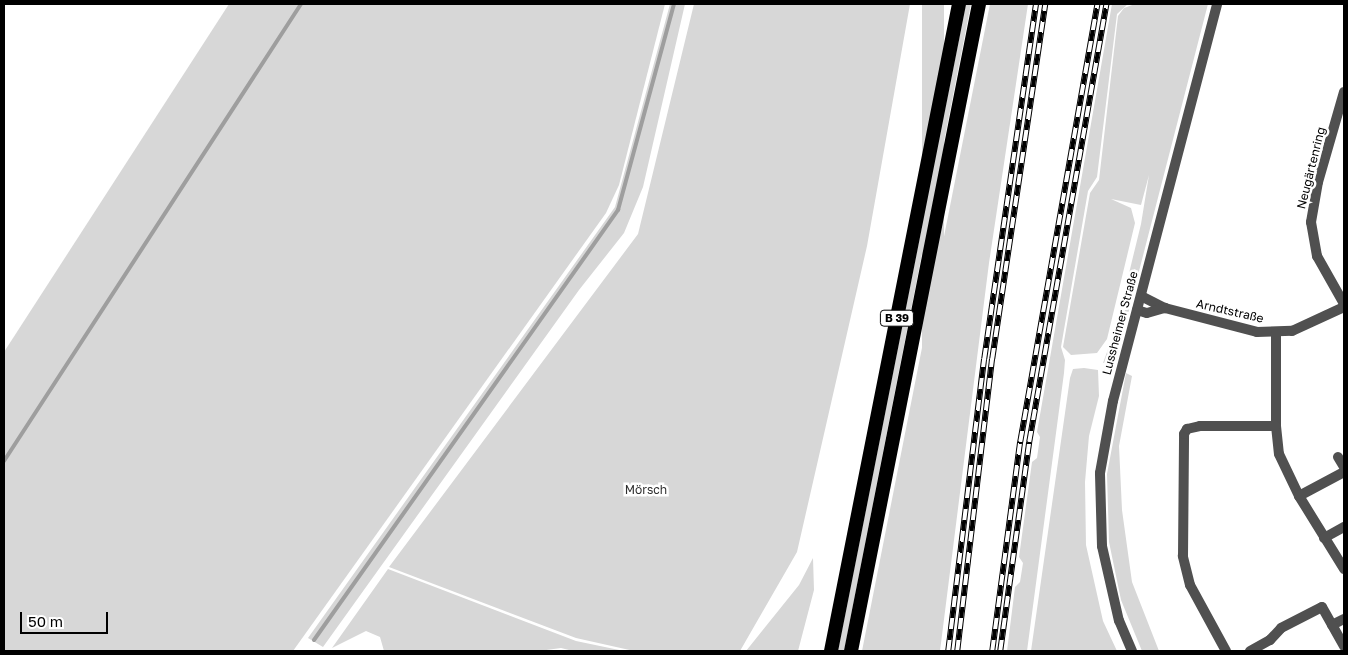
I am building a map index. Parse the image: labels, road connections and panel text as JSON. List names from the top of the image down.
{
  "streets": {
    "highway": ["B 39"],
    "street": ["Neugärtenring", "Arndtstraße", "Lussheimer Straße"]
  },
  "crossings": [
    ["Neugärtenring", "Arndtstraße"],
    ["Arndtstraße", "Lussheimer Straße"]
  ],
  "parks": ["Mörsch"],
  "scale_bar": "50 m"
}
